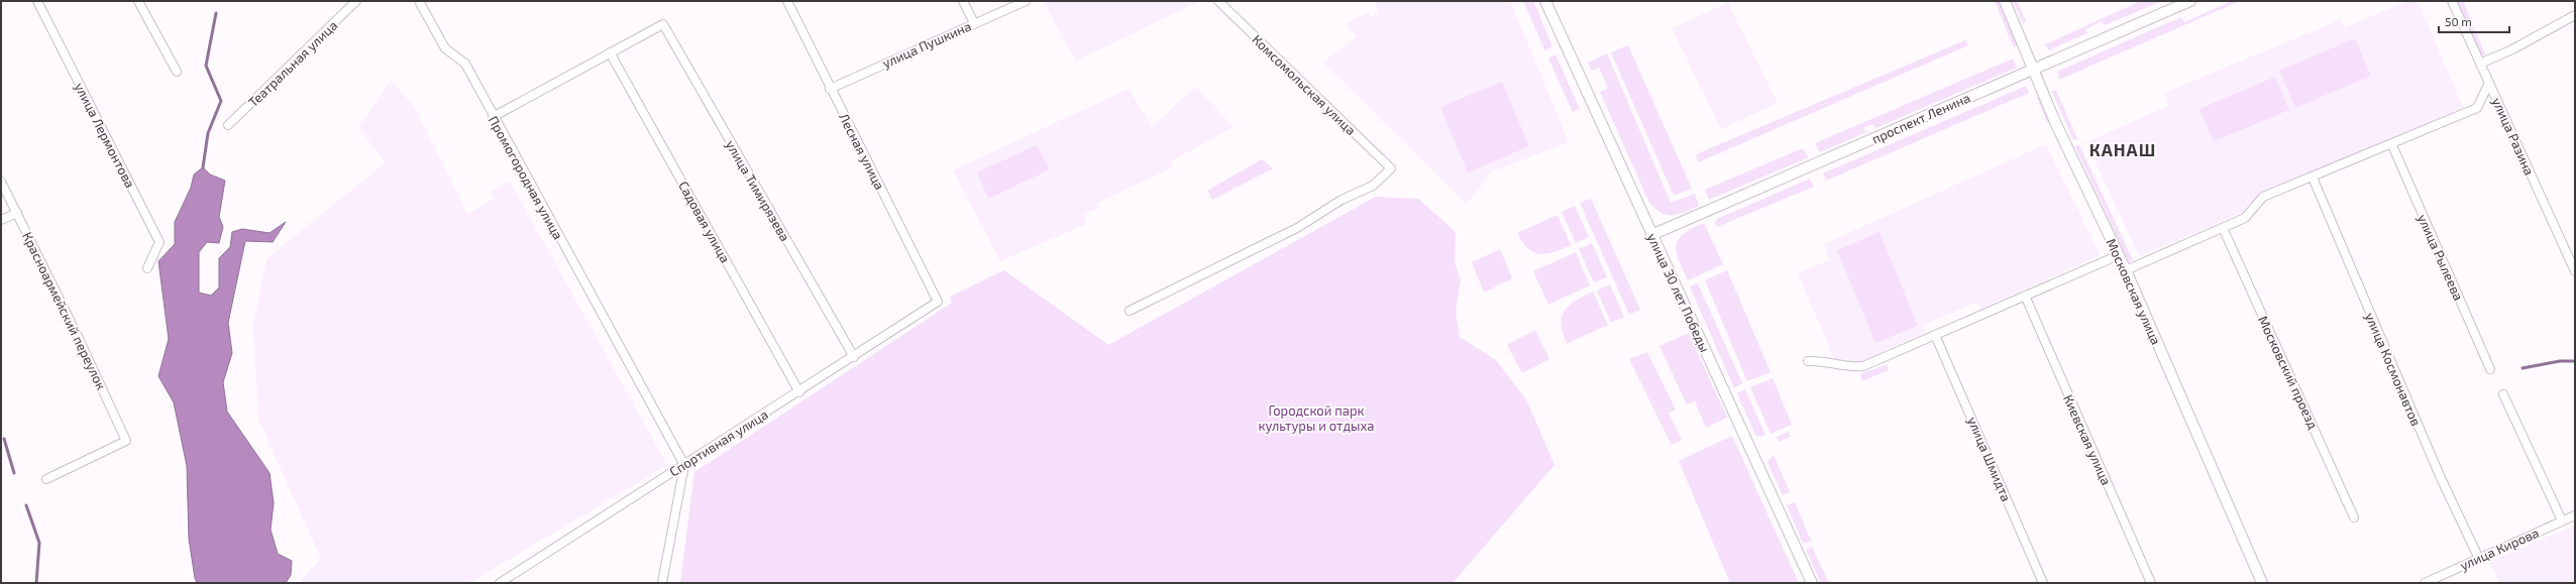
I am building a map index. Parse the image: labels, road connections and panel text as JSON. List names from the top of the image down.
{
  "streets": {
    "street": [
      "улица Пушкина",
      "Театральная улица",
      "Комсомольская улица",
      "проспект Ленина",
      "улица Лермонтова",
      "улица Разина",
      "Лесная улица",
      "Промогородная улица",
      "улица Тимирязева",
      "Садовая улица",
      "улица Рылеева",
      "Московская улица",
      "улица 30 лет Победы",
      "Красноармейский переулок",
      "улица Космонавтов",
      "Московский проезд",
      "Киевская улица",
      "Спортивная улица",
      "улица Шмидта",
      "улица Кирова"
    ]
  },
  "crossings": [
    ["улица Пушкина", "Лесная улица"],
    ["проспект Ленина", "Московская улица"],
    ["проспект Ленина", "улица 30 лет Победы"],
    ["Лесная улица", "Спортивная улица"],
    ["Промогородная улица", "Спортивная улица"],
    ["улица Тимирязева", "Садовая улица"],
    ["улица Тимирязева", "Спортивная улица"],
    ["Садовая улица", "Спортивная улица"],
    ["улица Космонавтов", "улица Кирова"]
  ],
  "districts": ["КАНАШ"],
  "parks": ["Городской парк культуры и отдыха"],
  "scale_bar": "50 m"
}
